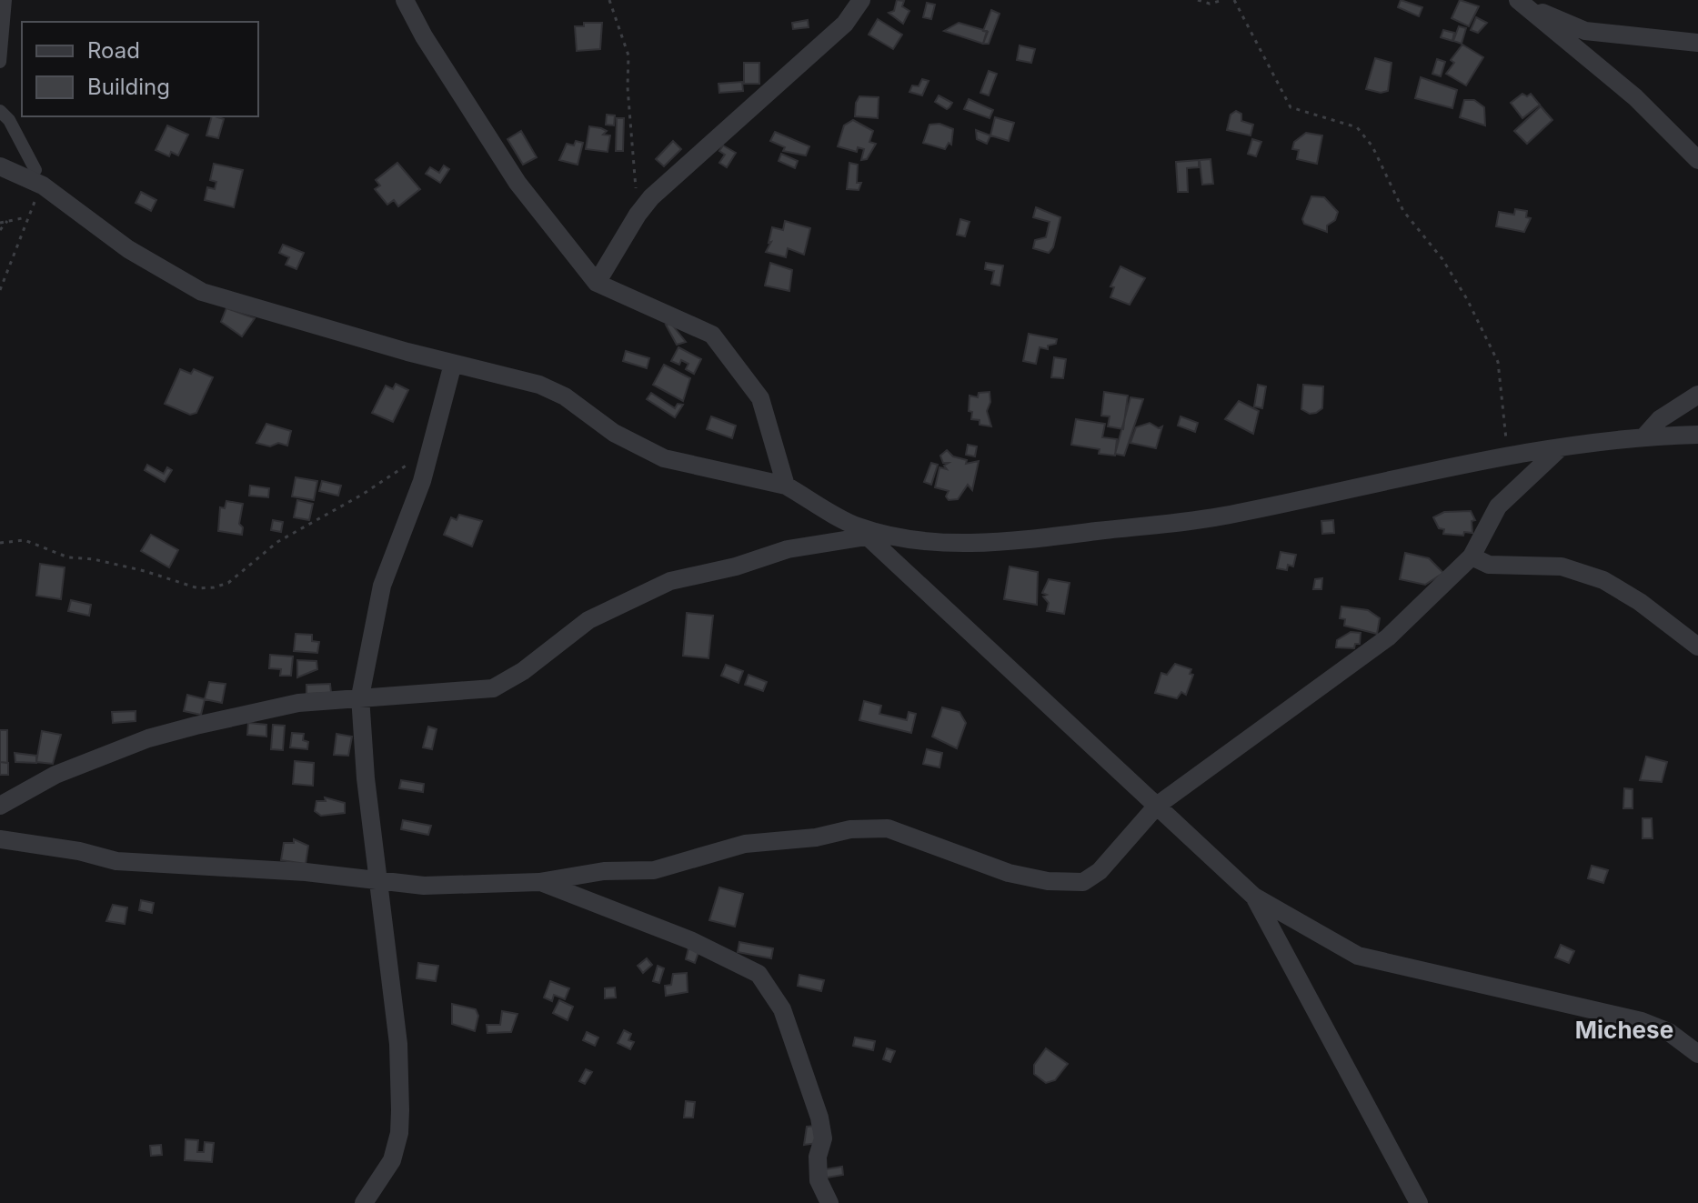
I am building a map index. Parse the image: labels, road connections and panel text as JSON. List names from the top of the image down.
{
  "districts": ["Michese"],
  "legend": ["Road", "Building"]
}
